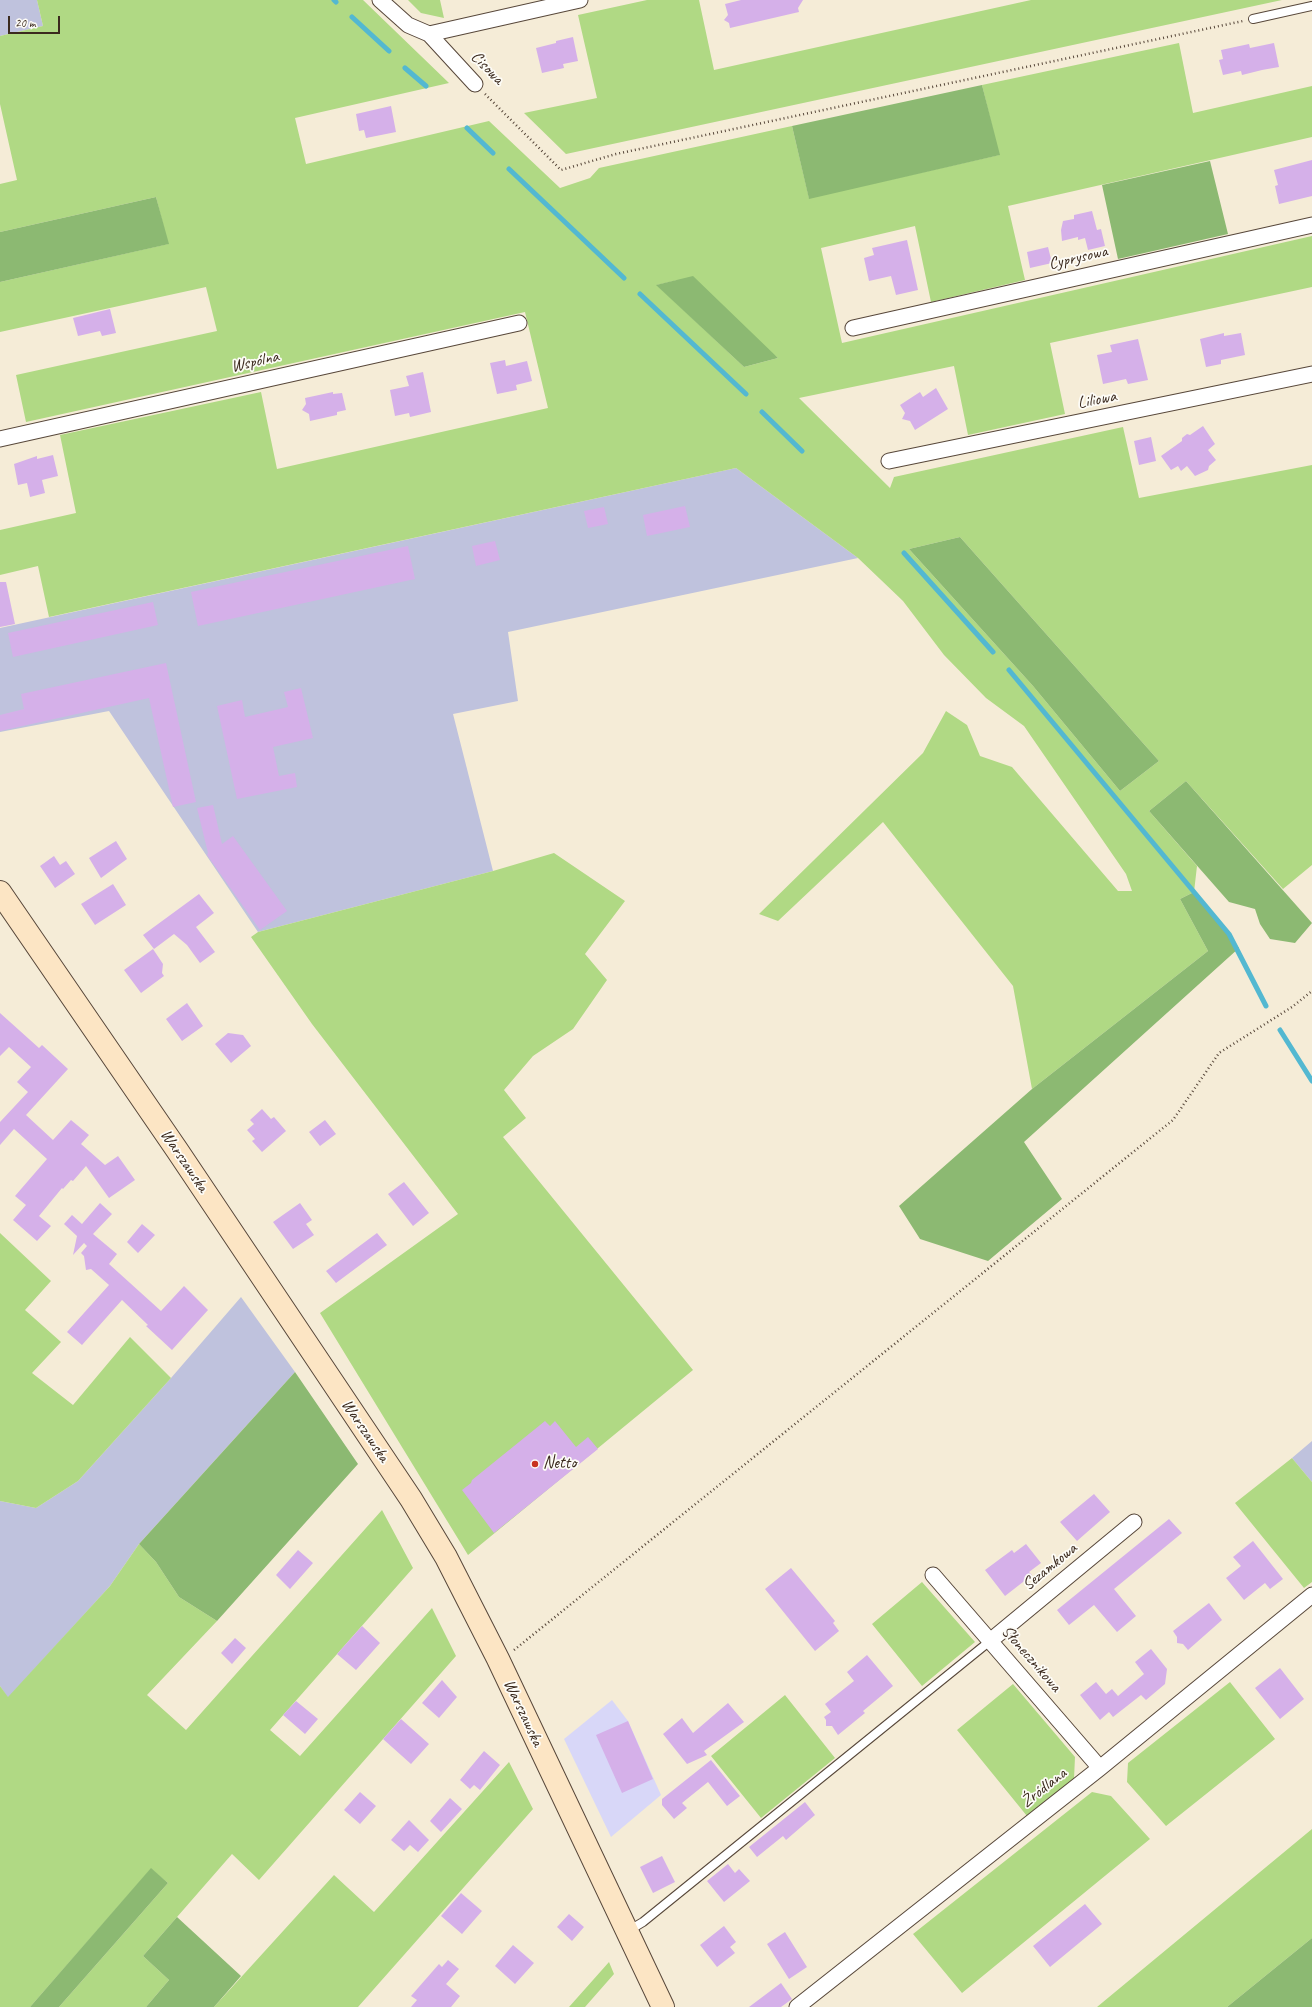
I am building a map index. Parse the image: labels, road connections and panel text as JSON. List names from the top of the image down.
{
  "streets": {
    "main road": ["Warszawska"],
    "street": [
      "Cisowa",
      "Cyprysowa",
      "Wspólna",
      "Liliowa",
      "Sezamkowa",
      "Słonecznikowa",
      "Źródlana"
    ]
  },
  "crossings": [
    ["Sezamkowa", "Słonecznikowa"],
    ["Słonecznikowa", "Źródlana"]
  ],
  "places": ["Netto"],
  "scale_bar": "20 m"
}
